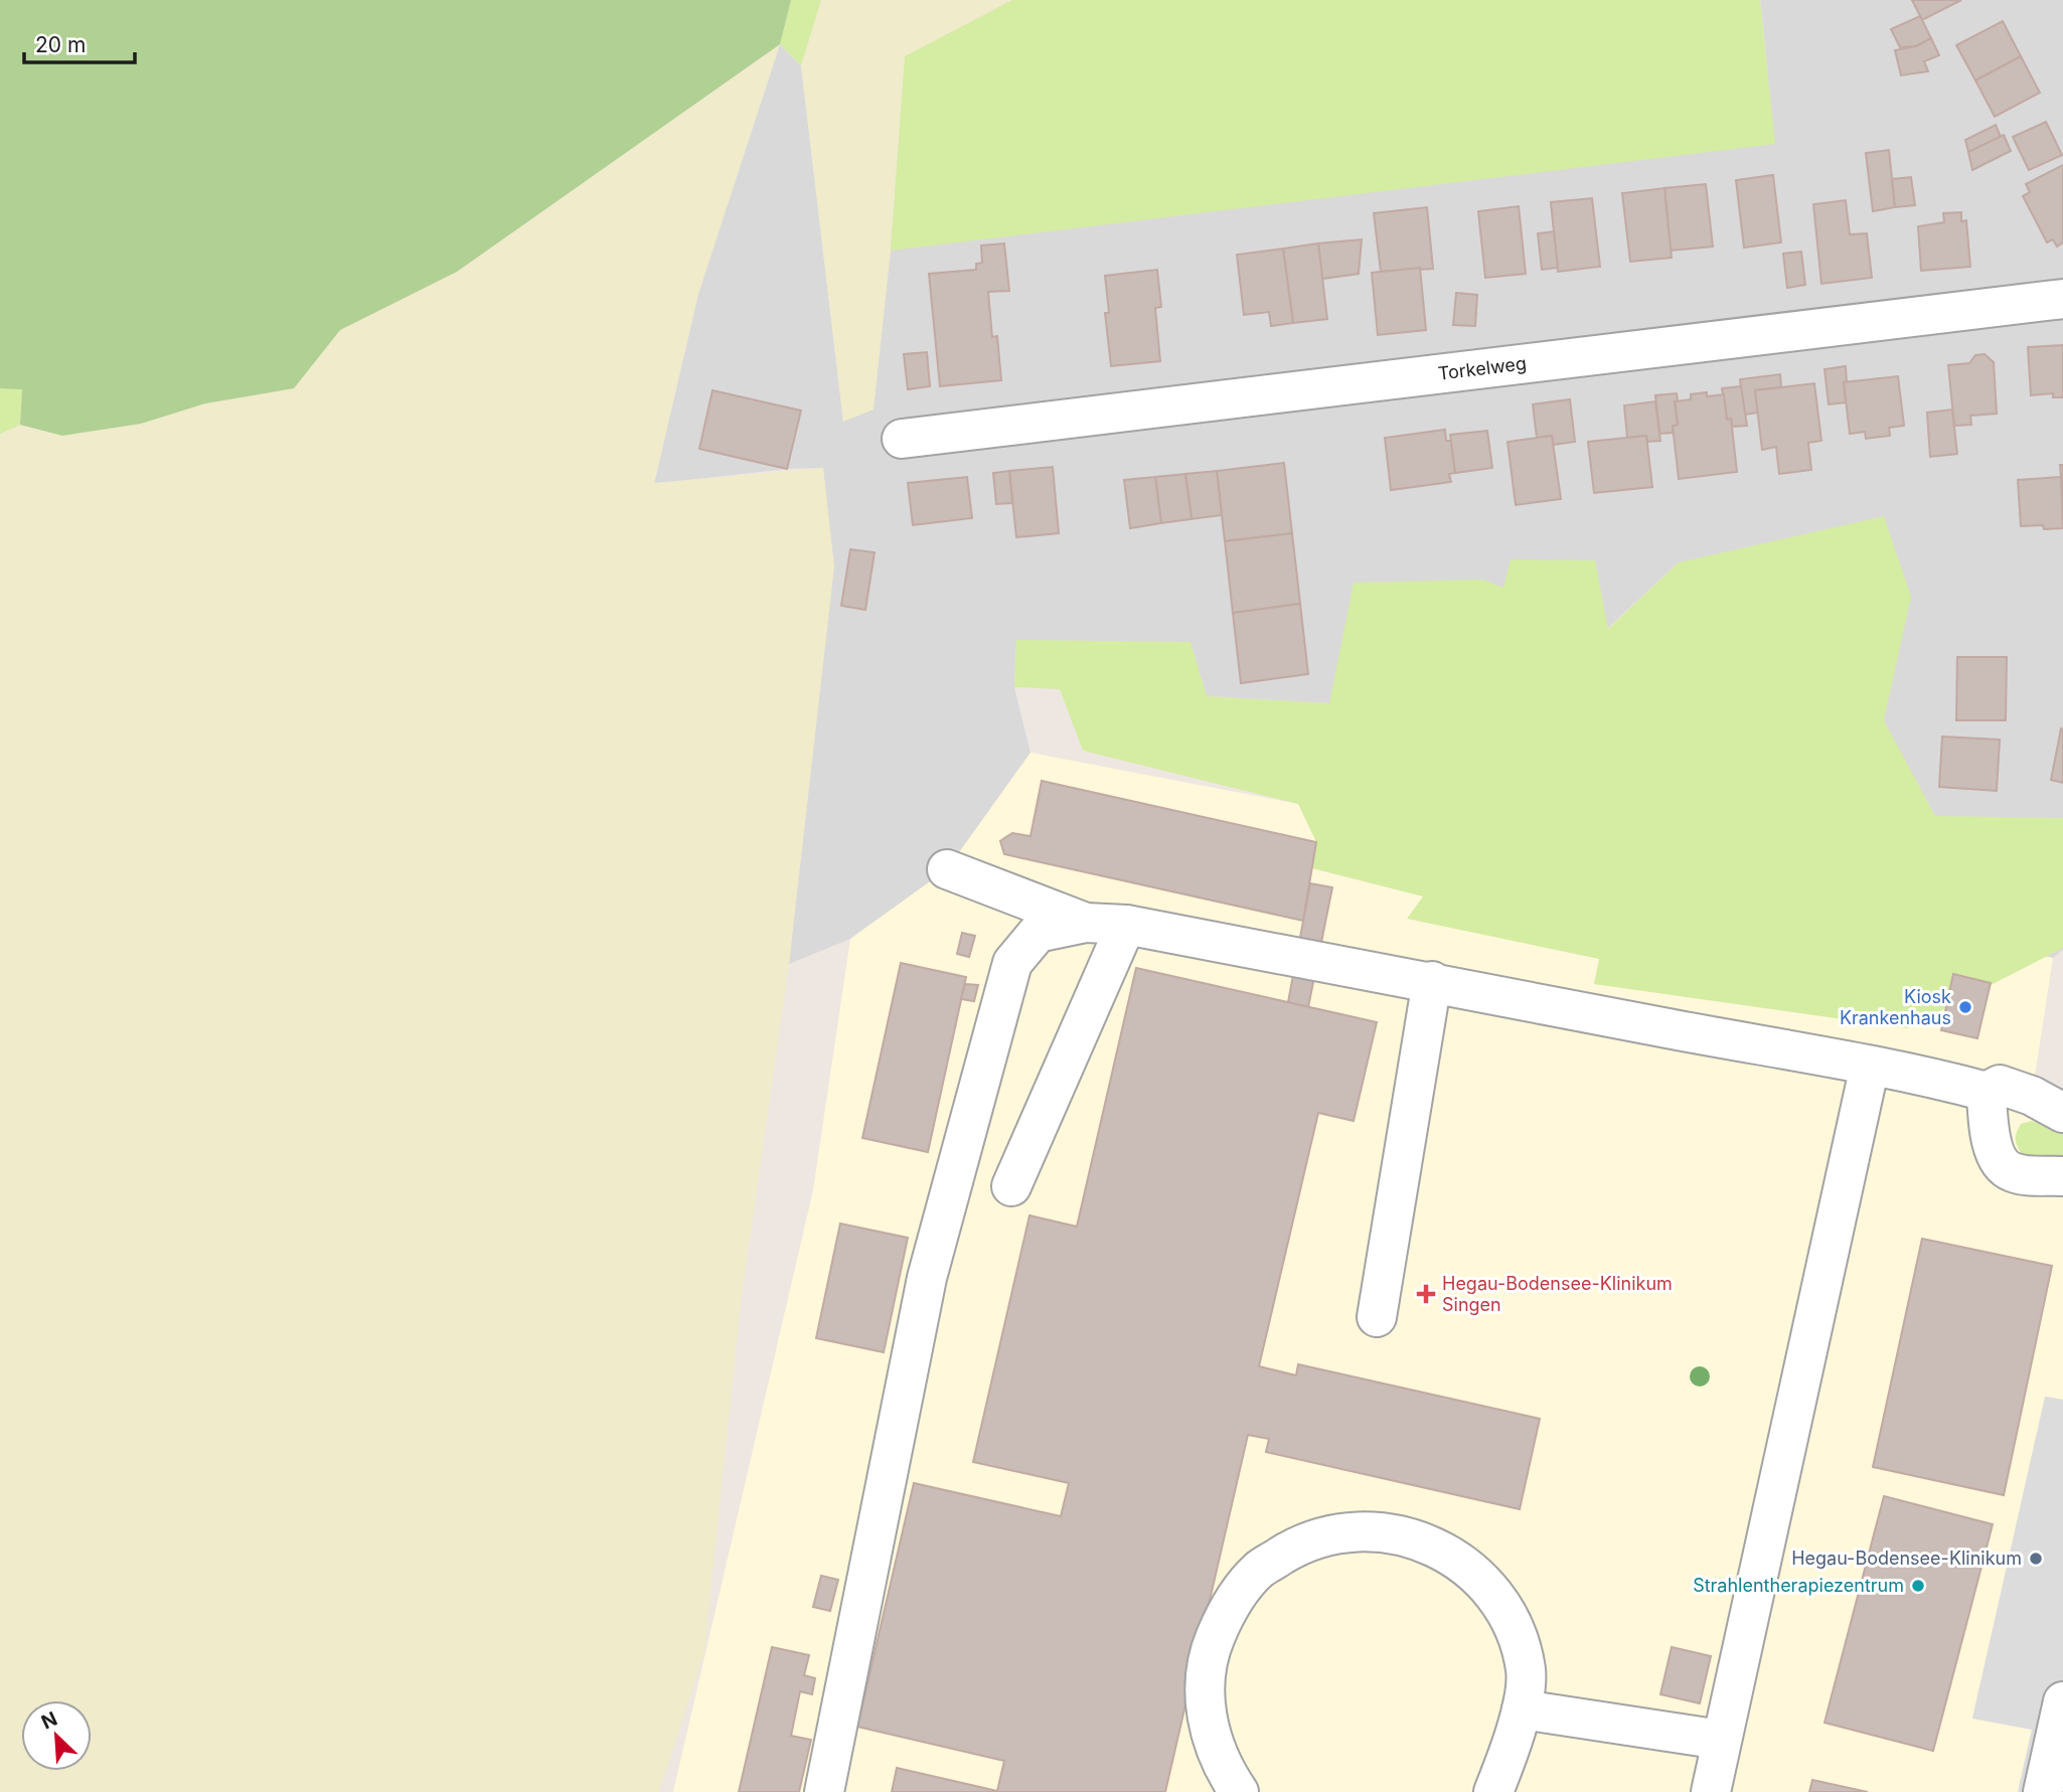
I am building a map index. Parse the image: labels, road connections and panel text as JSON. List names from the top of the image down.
{
  "streets": {
    "street": ["Torkelweg"]
  },
  "places": {
    "other": ["Kiosk Krankenhaus", "Hegau-Bodensee-Klinikum", "Strahlentherapiezentrum"],
    "health": ["Hegau-Bodensee-Klinikum Singen"]
  },
  "scale_bar": "20 m",
  "north": "top left"
}
